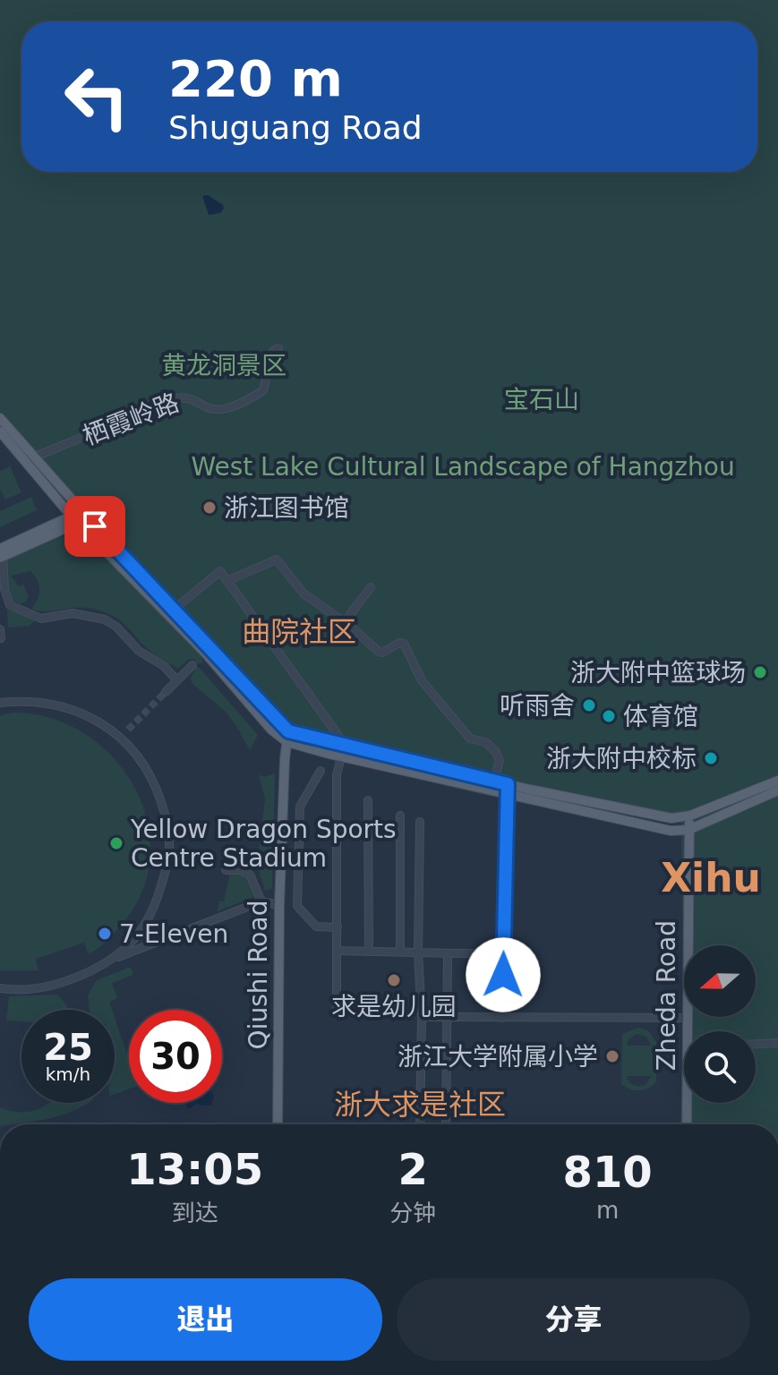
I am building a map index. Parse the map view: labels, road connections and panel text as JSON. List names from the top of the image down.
{
  "streets": {
    "main road": ["Qiushi Road", "Zheda Road"],
    "street": ["栖霞岭路"]
  },
  "districts": ["曲院社区", "Xihu", "浙大求是社区"],
  "parks": ["黄龙洞景区", "宝石山", "West Lake Cultural Landscape of Hangzhou"],
  "places": [
    "浙江图书馆",
    "浙大附中篮球场",
    "听雨舍",
    "体育馆",
    "浙大附中校标",
    "Yellow Dragon Sports Centre Stadium",
    "7-Eleven",
    "求是幼儿园",
    "浙江大学附属小学"
  ],
  "north": "left",
  "page": {
    "turn": ["220 m", "Shuguang Road"],
    "speed": "25 km/h",
    "limit": "30",
    "eta": [
      "13:05",
      "到达",
      "2",
      "分钟",
      "810",
      "m"
    ],
    "buttons": ["退出", "分享"]
  }
}
